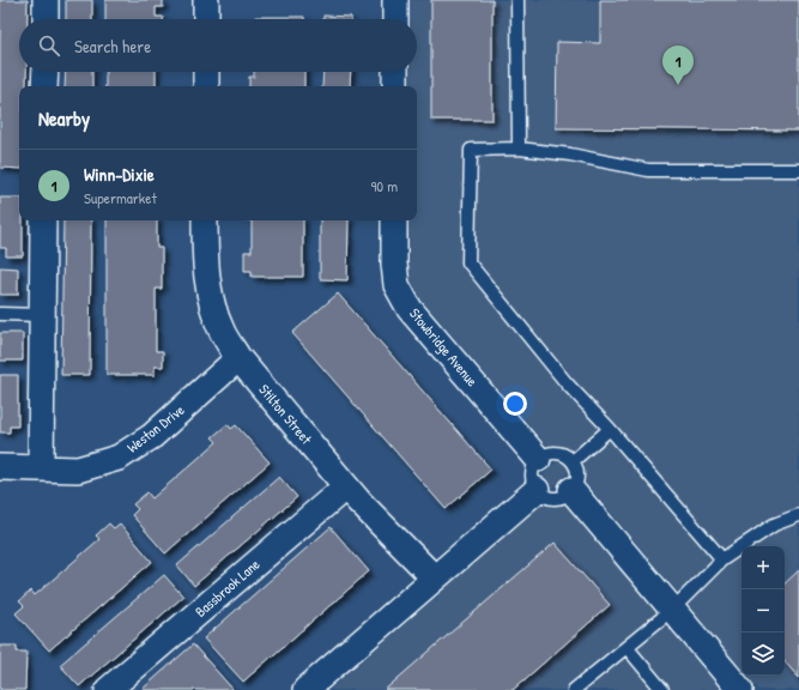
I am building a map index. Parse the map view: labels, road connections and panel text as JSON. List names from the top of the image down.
{
  "streets": {
    "street": [
      "Stowbridge Avenue",
      "Stilton Street",
      "Weston Drive",
      "Bassbrook Lane"
    ]
  },
  "crossings": [
    ["Stilton Street", "Weston Drive"],
    ["Stilton Street", "Bassbrook Lane"]
  ],
  "page": {
    "search": "Search here",
    "pins": "1",
    "heading": "Nearby",
    "list": [
      {
        "mark": "1",
        "name": "Winn-Dixie",
        "note": "Supermarket",
        "value": "90 m"
      }
    ],
    "map_buttons": ["+", "−"]
  }
}
